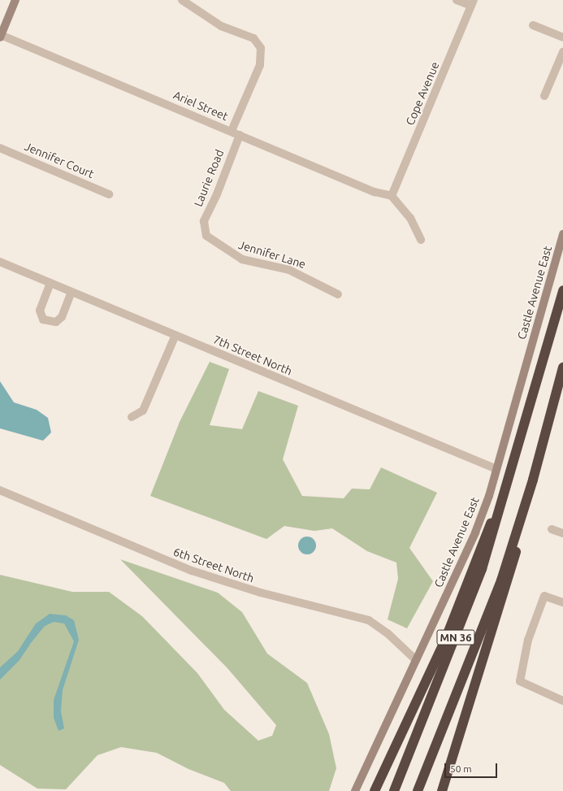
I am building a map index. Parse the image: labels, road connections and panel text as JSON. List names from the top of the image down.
{
  "streets": {
    "highway": ["MN 36"],
    "street": [
      "Cope Avenue",
      "Ariel Street",
      "Jennifer Court",
      "Laurie Road",
      "Jennifer Lane",
      "Castle Avenue East",
      "7th Street North",
      "6th Street North"
    ]
  },
  "crossings": [
    ["Cope Avenue", "Ariel Street"],
    ["Ariel Street", "Laurie Road"],
    ["Laurie Road", "Jennifer Lane"],
    ["Castle Avenue East", "7th Street North"],
    ["Castle Avenue East", "6th Street North"]
  ],
  "scale_bar": "50 m"
}
